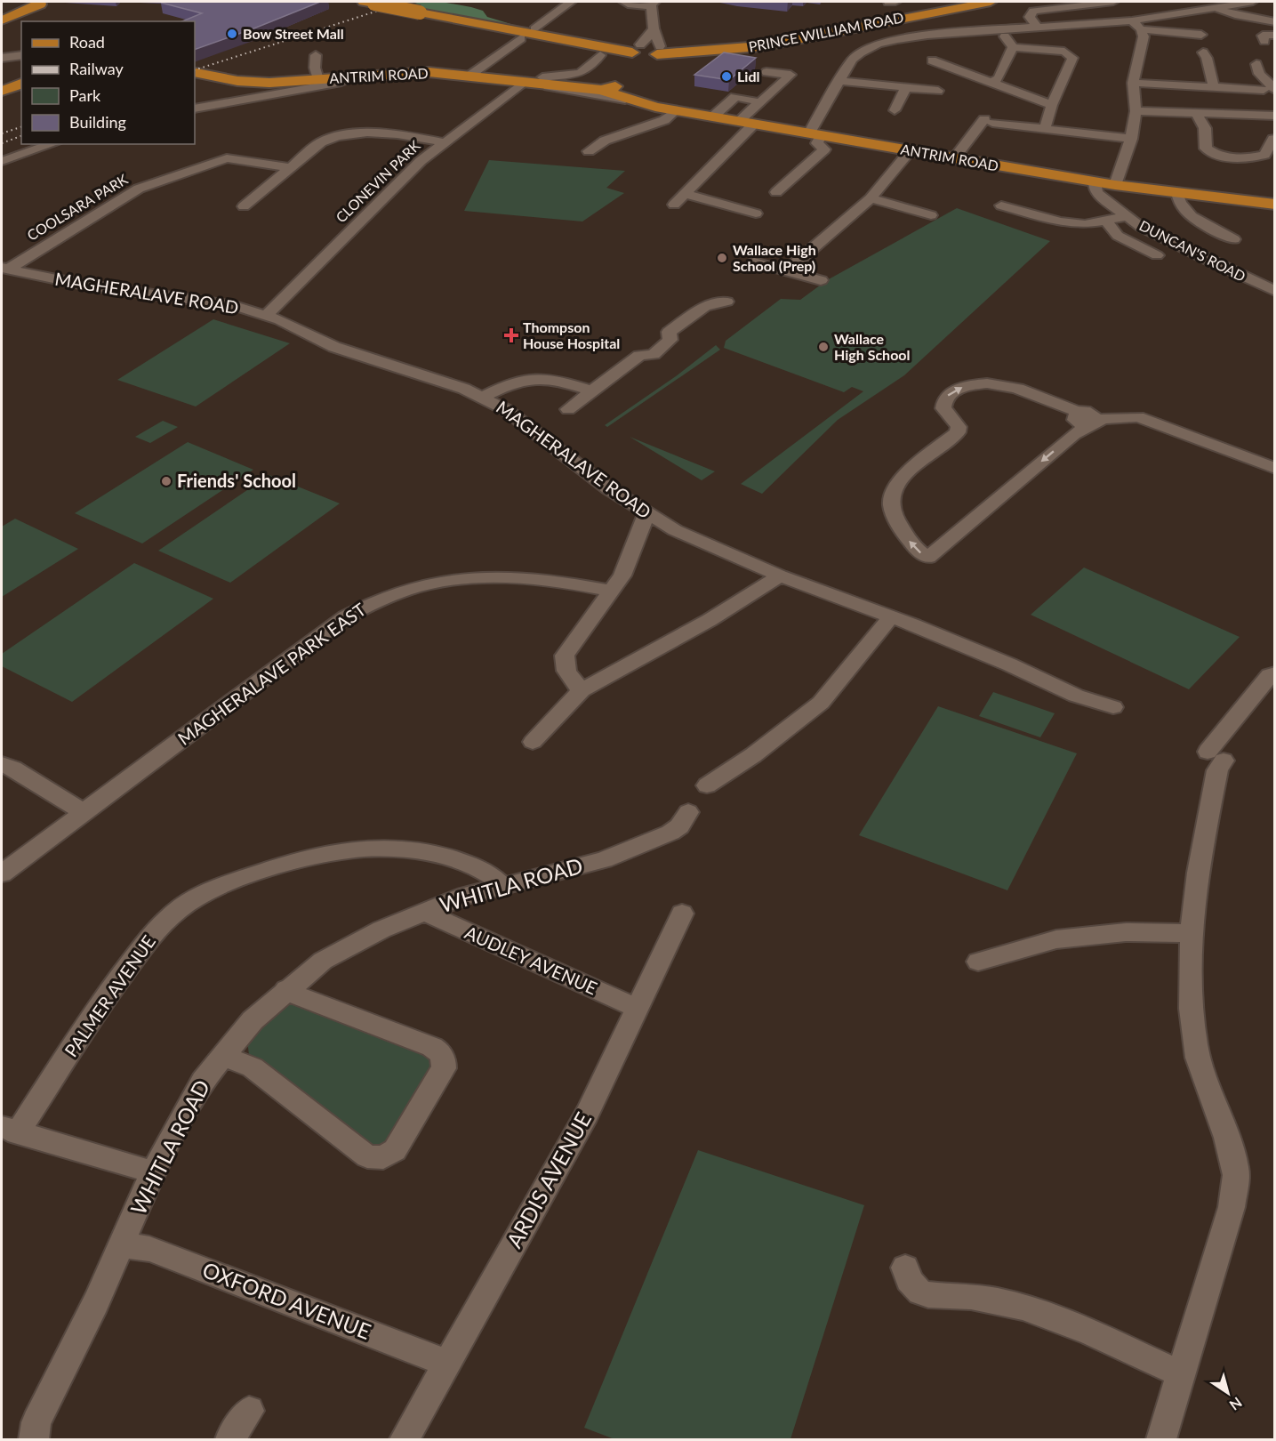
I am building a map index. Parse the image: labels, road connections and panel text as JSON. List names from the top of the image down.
{
  "streets": {
    "main road": ["PRINCE WILLIAM ROAD", "ANTRIM ROAD"],
    "street": [
      "CLONEVIN PARK",
      "COOLSARA PARK",
      "DUNCAN'S ROAD",
      "MAGHERALAVE ROAD",
      "MAGHERALAVE PARK EAST",
      "WHITLA ROAD",
      "AUDLEY AVENUE",
      "PALMER AVENUE",
      "ARDIS AVENUE",
      "OXFORD AVENUE"
    ]
  },
  "crossings": [
    ["ANTRIM ROAD", "CLONEVIN PARK"],
    ["ANTRIM ROAD", "DUNCAN'S ROAD"],
    ["CLONEVIN PARK", "MAGHERALAVE ROAD"],
    ["COOLSARA PARK", "MAGHERALAVE ROAD"],
    ["WHITLA ROAD", "AUDLEY AVENUE"],
    ["WHITLA ROAD", "PALMER AVENUE"],
    ["WHITLA ROAD", "OXFORD AVENUE"],
    ["AUDLEY AVENUE", "ARDIS AVENUE"],
    ["ARDIS AVENUE", "OXFORD AVENUE"]
  ],
  "places": {
    "other": [
      "Bow Street Mall",
      "Lidl",
      "Wallace High School (Prep)",
      "Wallace High School",
      "Friends' School"
    ],
    "health": ["Thompson House Hospital"]
  },
  "legend": [
    "Road",
    "Railway",
    "Park",
    "Building"
  ],
  "north": "bottom right"
}
